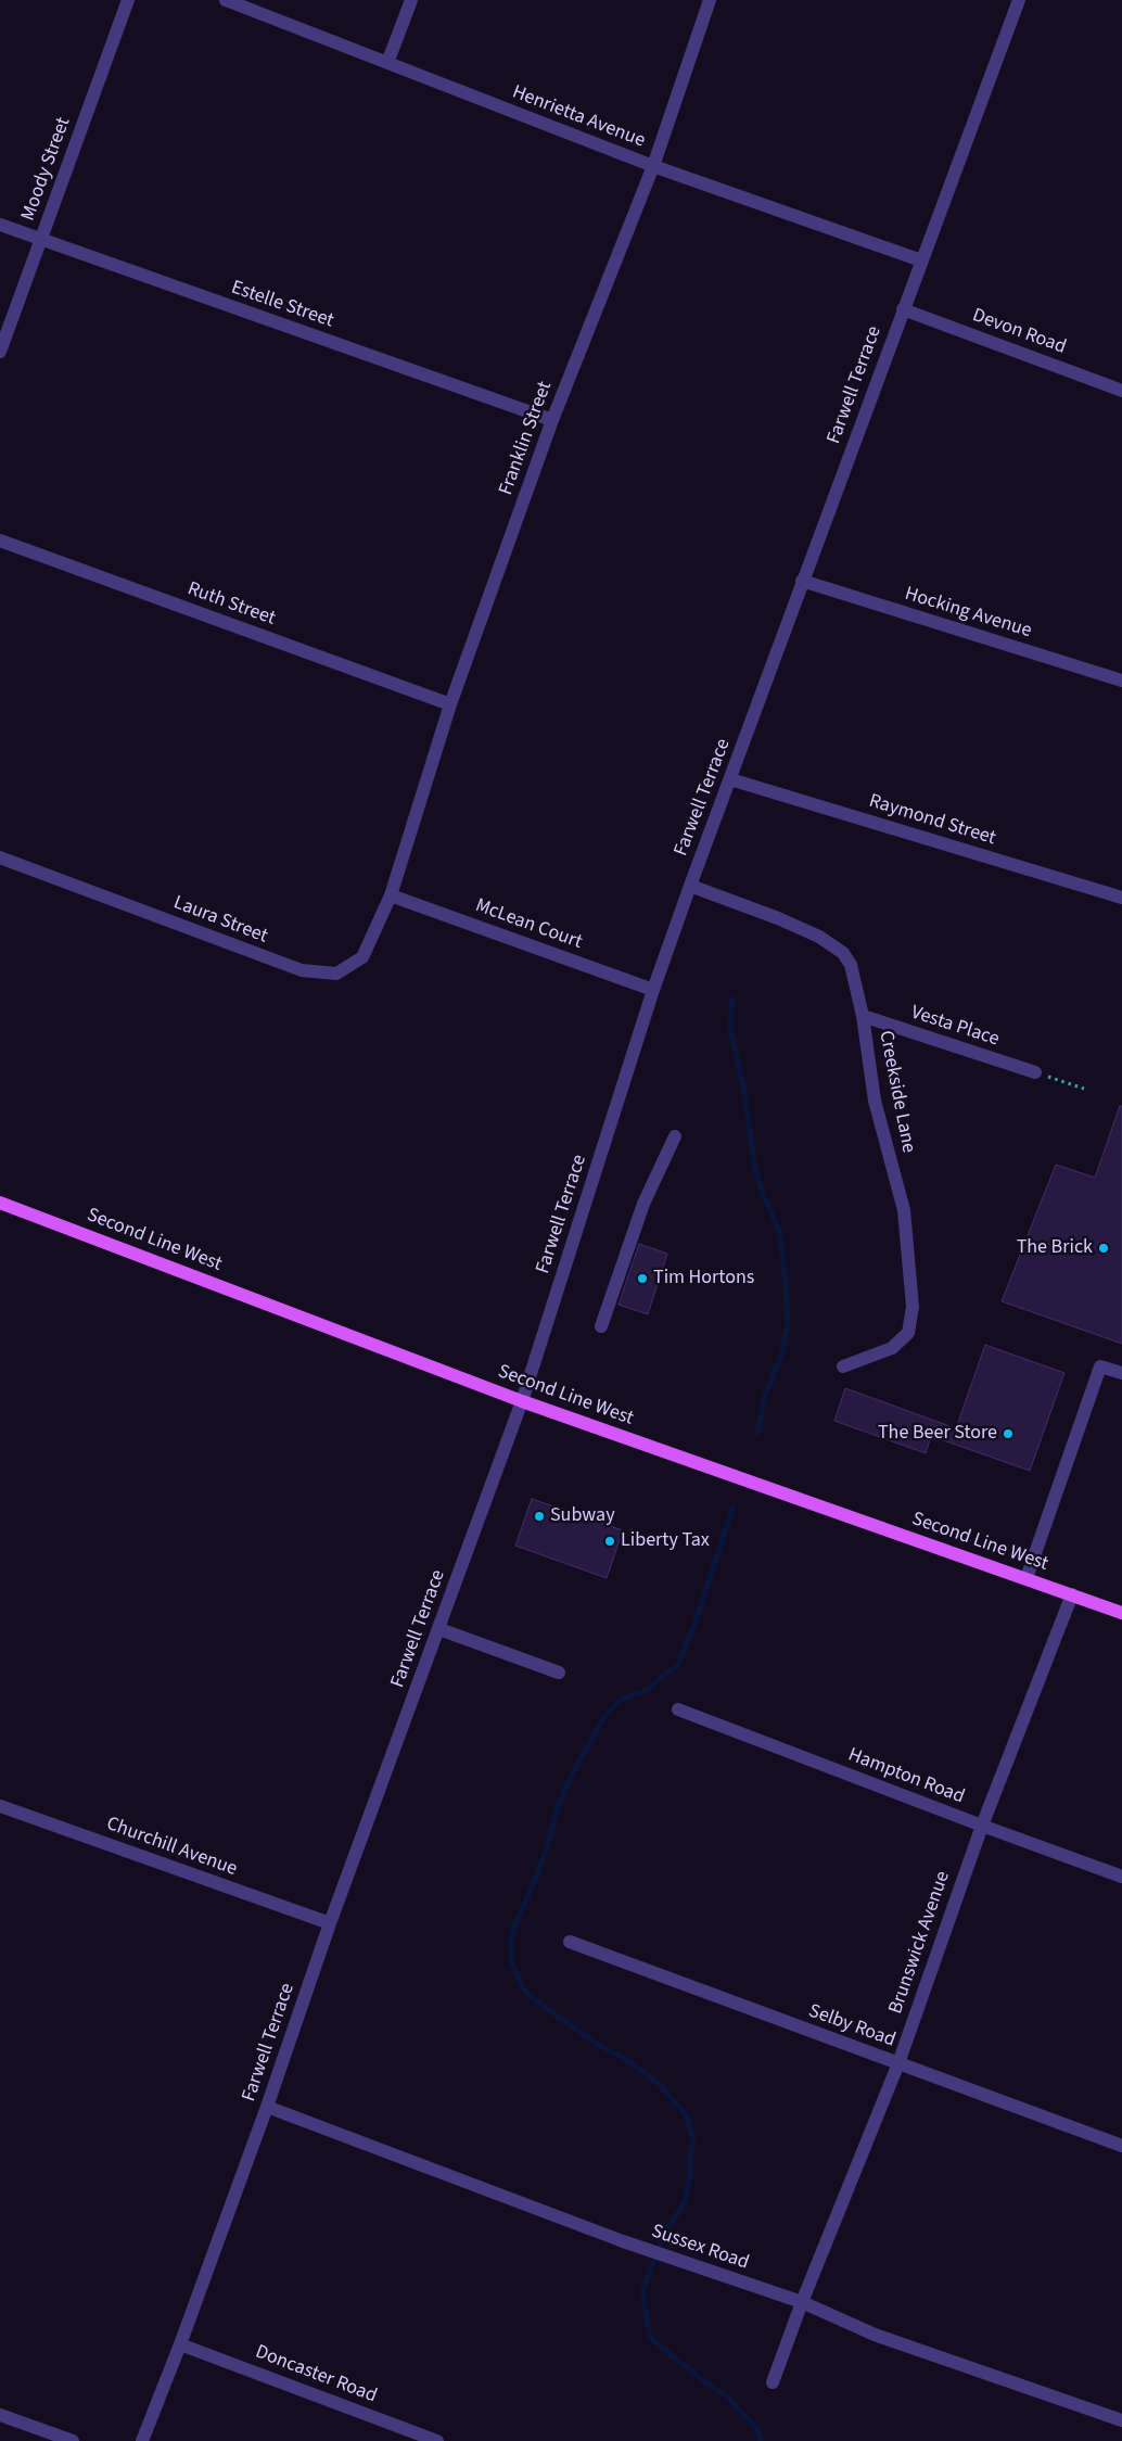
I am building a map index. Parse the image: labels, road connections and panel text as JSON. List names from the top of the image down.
{
  "streets": {
    "main road": ["Second Line West"],
    "street": [
      "Henrietta Avenue",
      "Moody Street",
      "Estelle Street",
      "Devon Road",
      "Farwell Terrace",
      "Franklin Street",
      "Ruth Street",
      "Hocking Avenue",
      "Raymond Street",
      "Laura Street",
      "McLean Court",
      "Vesta Place",
      "Creekside Lane",
      "Hampton Road",
      "Churchill Avenue",
      "Brunswick Avenue",
      "Selby Road",
      "Sussex Road",
      "Doncaster Road"
    ]
  },
  "crossings": [
    ["Henrietta Avenue", "Farwell Terrace"],
    ["Henrietta Avenue", "Franklin Street"],
    ["Moody Street", "Estelle Street"],
    ["Estelle Street", "Franklin Street"],
    ["Devon Road", "Farwell Terrace"],
    ["Farwell Terrace", "Hocking Avenue"],
    ["Farwell Terrace", "Raymond Street"],
    ["Farwell Terrace", "McLean Court"],
    ["Farwell Terrace", "Creekside Lane"],
    ["Farwell Terrace", "Second Line West"],
    ["Farwell Terrace", "Churchill Avenue"],
    ["Farwell Terrace", "Sussex Road"],
    ["Farwell Terrace", "Doncaster Road"],
    ["Franklin Street", "Ruth Street"],
    ["Franklin Street", "Laura Street"],
    ["Franklin Street", "McLean Court"],
    ["Laura Street", "McLean Court"],
    ["Vesta Place", "Creekside Lane"],
    ["Second Line West", "Brunswick Avenue"],
    ["Hampton Road", "Brunswick Avenue"],
    ["Brunswick Avenue", "Selby Road"],
    ["Brunswick Avenue", "Sussex Road"]
  ],
  "places": [
    "The Brick",
    "Tim Hortons",
    "The Beer Store",
    "Subway",
    "Liberty Tax"
  ]
}
